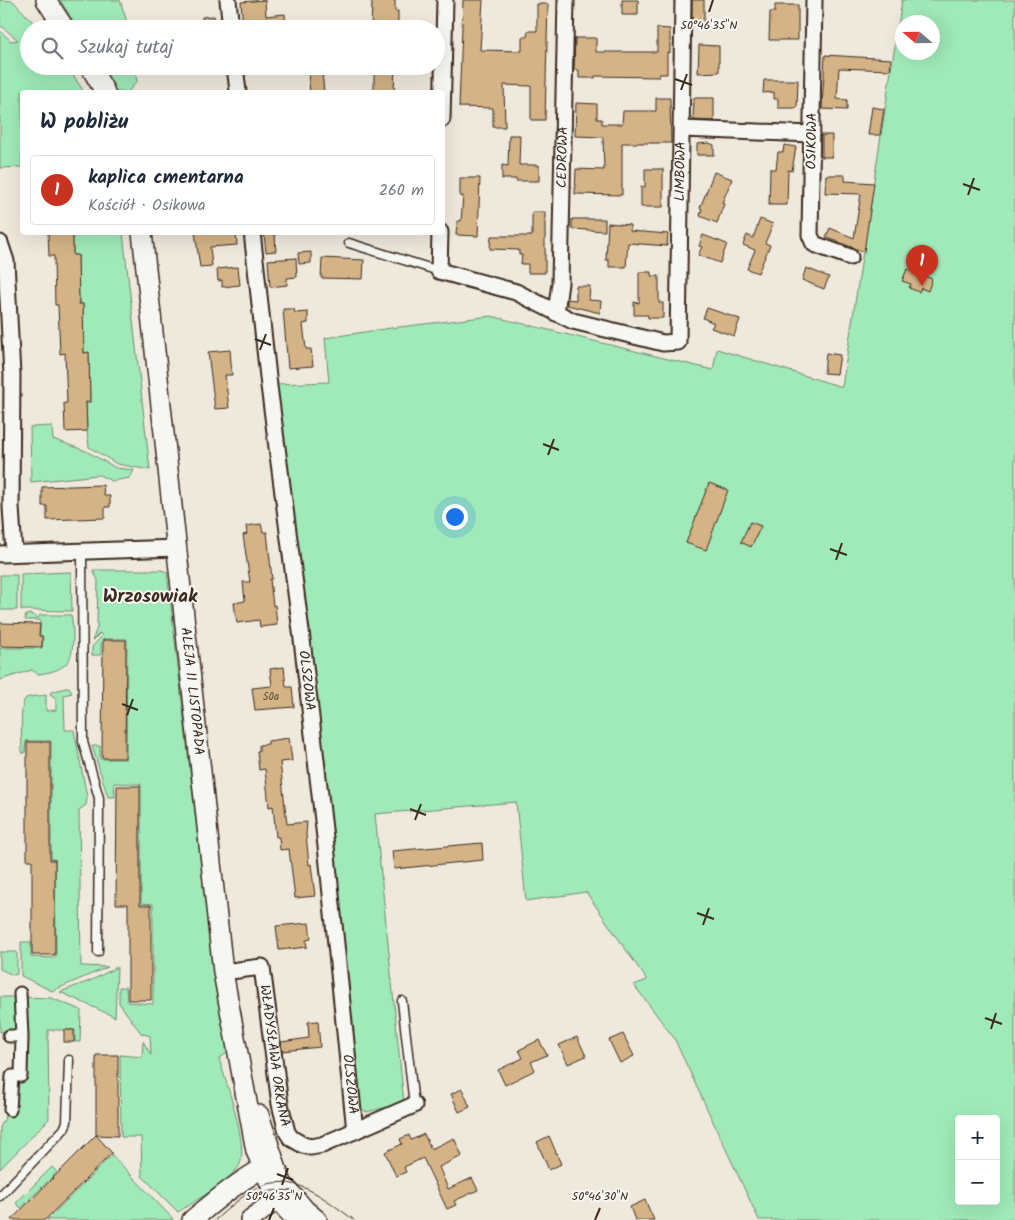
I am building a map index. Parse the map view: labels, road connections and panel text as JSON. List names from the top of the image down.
{
  "streets": {
    "street": [
      "OSIKOWA",
      "CEDROWA",
      "LIMBOWA",
      "OLSZOWA",
      "ALEJA 11 LISTOPADA",
      "WŁADYSŁAWA ORKANA"
    ]
  },
  "crossings": [
    ["CEDROWA", "LIMBOWA"],
    ["OLSZOWA", "WŁADYSŁAWA ORKANA"],
    ["ALEJA 11 LISTOPADA", "WŁADYSŁAWA ORKANA"]
  ],
  "districts": ["Wrzosowiak"],
  "house_numbers": ["50a"],
  "north": "left",
  "page": {
    "search": "Szukaj tutaj",
    "heading": "W pobliżu",
    "list": [
      {
        "mark": "1",
        "name": "kaplica cmentarna",
        "note": "Kościół · Osikowa",
        "value": "260 m"
      }
    ],
    "pins": "1",
    "map_buttons": ["+", "−"]
  },
  "coordinates": ["50°46'35\"N", "50°46'30\"N"]
}
